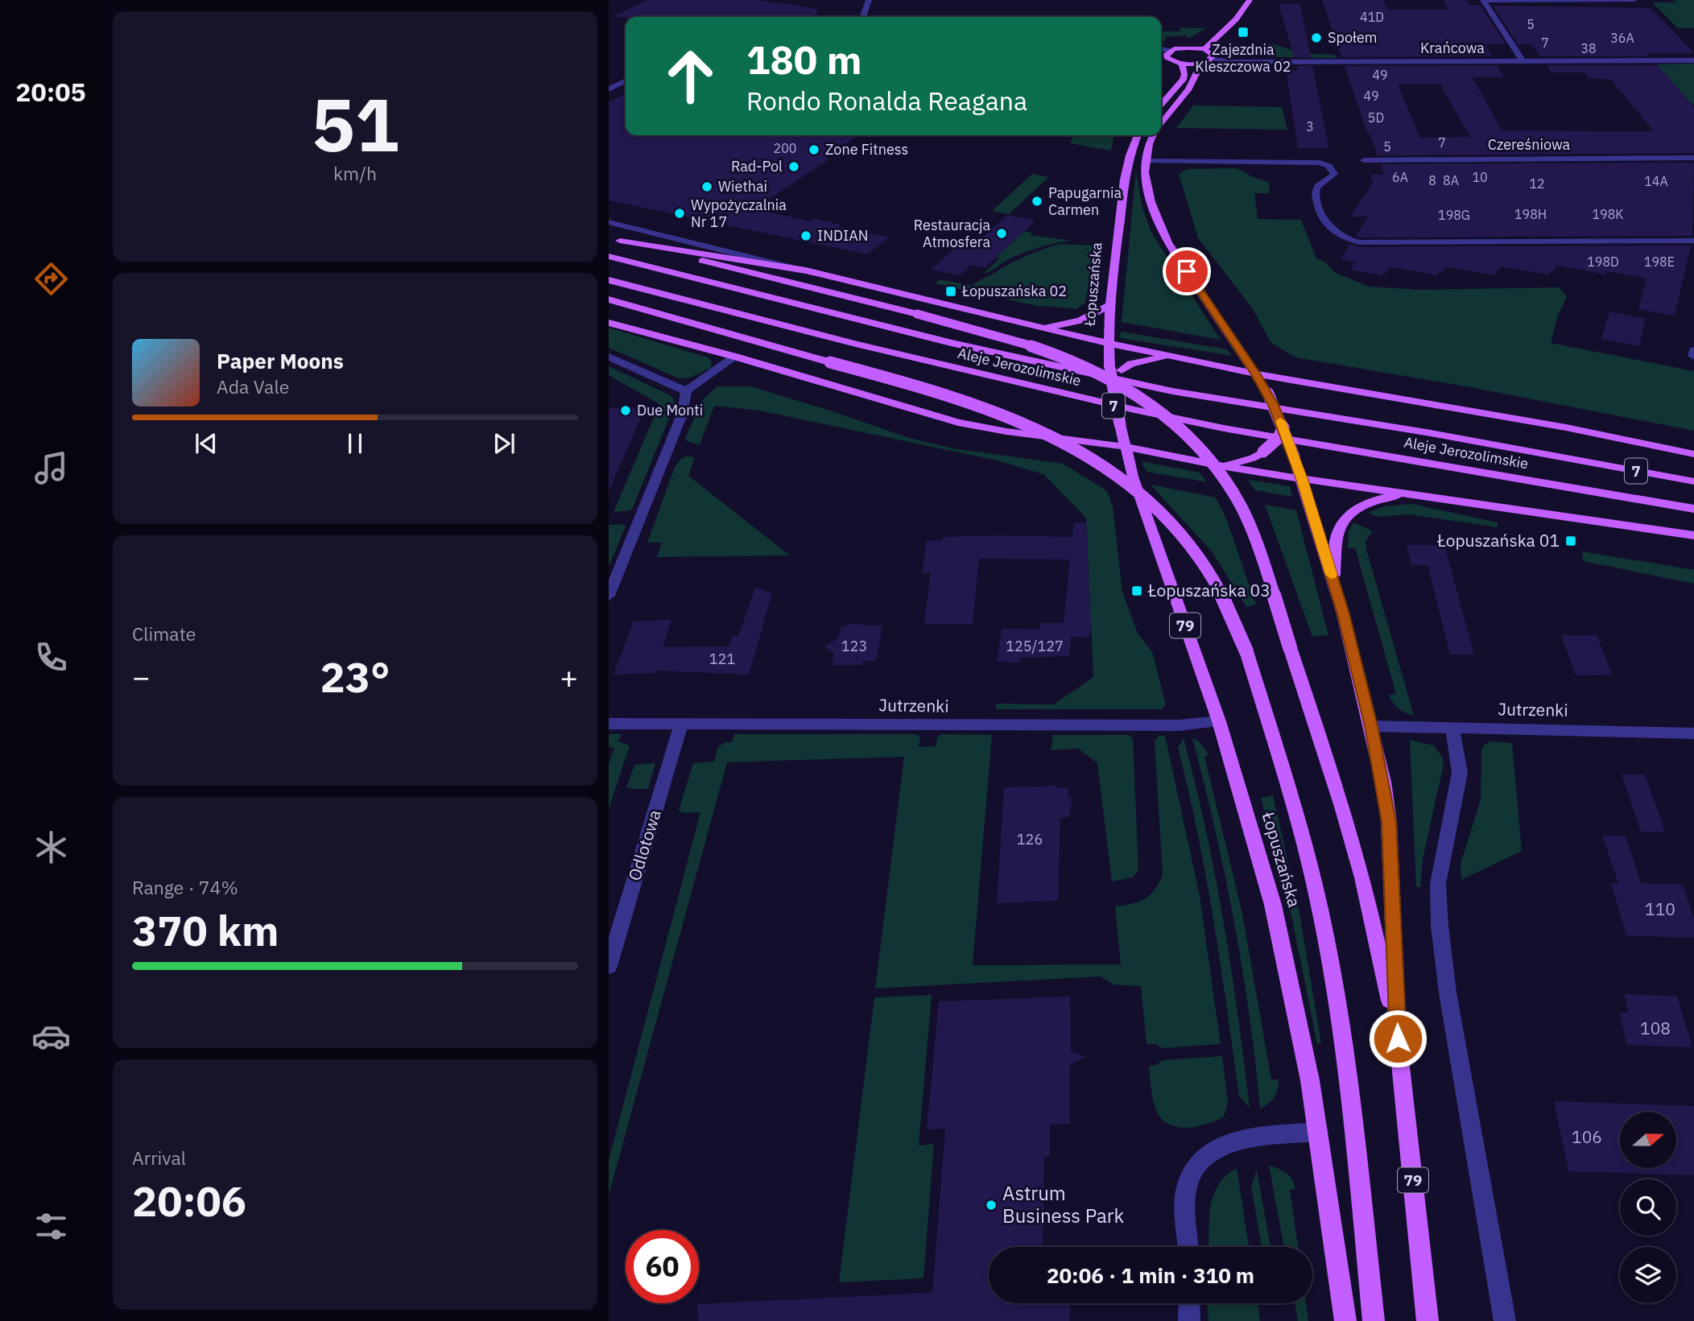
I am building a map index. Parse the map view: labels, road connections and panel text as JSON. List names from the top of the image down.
{
  "streets": {
    "main road": [
      "Łopuszańska",
      "Aleje Jerozolimskie",
      "7",
      "79"
    ],
    "street": [
      "Krańcowa",
      "Czereśniowa",
      "Jutrzenki",
      "Odlotowa"
    ]
  },
  "crossings": [
    ["Łopuszańska", "Jutrzenki"],
    ["79", "Jutrzenki"],
    ["Jutrzenki", "Odlotowa"]
  ],
  "places": {
    "transit": [
      "Zajezdnia Kleszczowa 02",
      "Łopuszańska 02",
      "Łopuszańska 01",
      "Łopuszańska 03"
    ],
    "other": [
      "Społem",
      "Zone Fitness",
      "Rad-Pol",
      "Wiethai",
      "Papugarnia Carmen",
      "Wypożyczalnia Nr 17",
      "Restauracja Atmosfera",
      "INDIAN",
      "Due Monti",
      "Astrum Business Park"
    ]
  },
  "house_numbers": [
    "41D",
    "5",
    "36A",
    "7",
    "38",
    "49",
    "49",
    "5D",
    "3",
    "7",
    "5",
    "200",
    "6A",
    "10",
    "8",
    "8A",
    "14A",
    "12",
    "198H",
    "198K",
    "198G",
    "198D",
    "198E",
    "123",
    "125/127",
    "121",
    "126",
    "110",
    "108",
    "106"
  ],
  "north": "right",
  "page": {
    "tabs": "20:05",
    "tile": [
      ["51", "km/h"],
      "Climate",
      ["Range · 74%", "370 km"],
      ["Arrival", "20:06"]
    ],
    "turn": ["180 m", "Rondo Ronalda Reagana"],
    "song": ["Paper Moons", "Ada Vale"],
    "heat": ["−", "23°", "+"],
    "limit": "60",
    "trip": "20:06 · 1 min · 310 m"
  }
}
